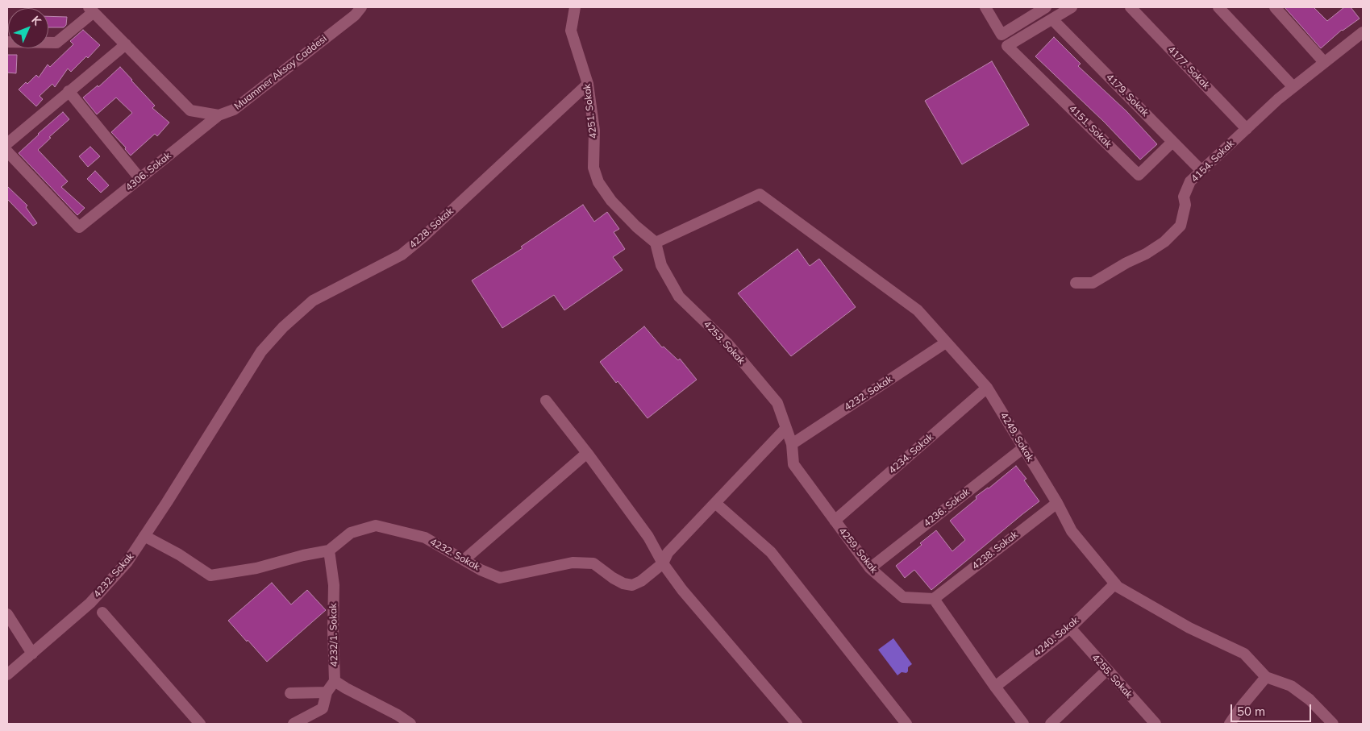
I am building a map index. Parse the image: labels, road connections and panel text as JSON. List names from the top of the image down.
{
  "streets": {
    "street": [
      "4177. Sokak",
      "Muammer Aksoy Caddesi",
      "4179. Sokak",
      "4251. Sokak",
      "4151. Sokak",
      "4154. Sokak",
      "4306. Sokak",
      "4228. Sokak",
      "4253. Sokak",
      "4232. Sokak",
      "4249. Sokak",
      "4234. Sokak",
      "4236. Sokak",
      "4259. Sokak",
      "4238. Sokak",
      "4232/1. Sokak",
      "4240. Sokak",
      "4255. Sokak"
    ]
  },
  "crossings": [
    ["4177. Sokak", "4154. Sokak"],
    ["Muammer Aksoy Caddesi", "4306. Sokak"],
    ["4179. Sokak", "4151. Sokak"],
    ["4179. Sokak", "4154. Sokak"],
    ["4251. Sokak", "4228. Sokak"],
    ["4251. Sokak", "4253. Sokak"],
    ["4251. Sokak", "4249. Sokak"],
    ["4228. Sokak", "4232. Sokak"],
    ["4253. Sokak", "4232. Sokak"],
    ["4253. Sokak", "4249. Sokak"],
    ["4253. Sokak", "4259. Sokak"],
    ["4232. Sokak", "4249. Sokak"],
    ["4232. Sokak", "4259. Sokak"],
    ["4232. Sokak", "4232/1. Sokak"],
    ["4249. Sokak", "4234. Sokak"],
    ["4249. Sokak", "4236. Sokak"],
    ["4249. Sokak", "4238. Sokak"],
    ["4249. Sokak", "4240. Sokak"],
    ["4234. Sokak", "4259. Sokak"],
    ["4236. Sokak", "4259. Sokak"],
    ["4259. Sokak", "4238. Sokak"],
    ["4240. Sokak", "4255. Sokak"]
  ],
  "scale_bar": "50 m",
  "north": "top right"
}
